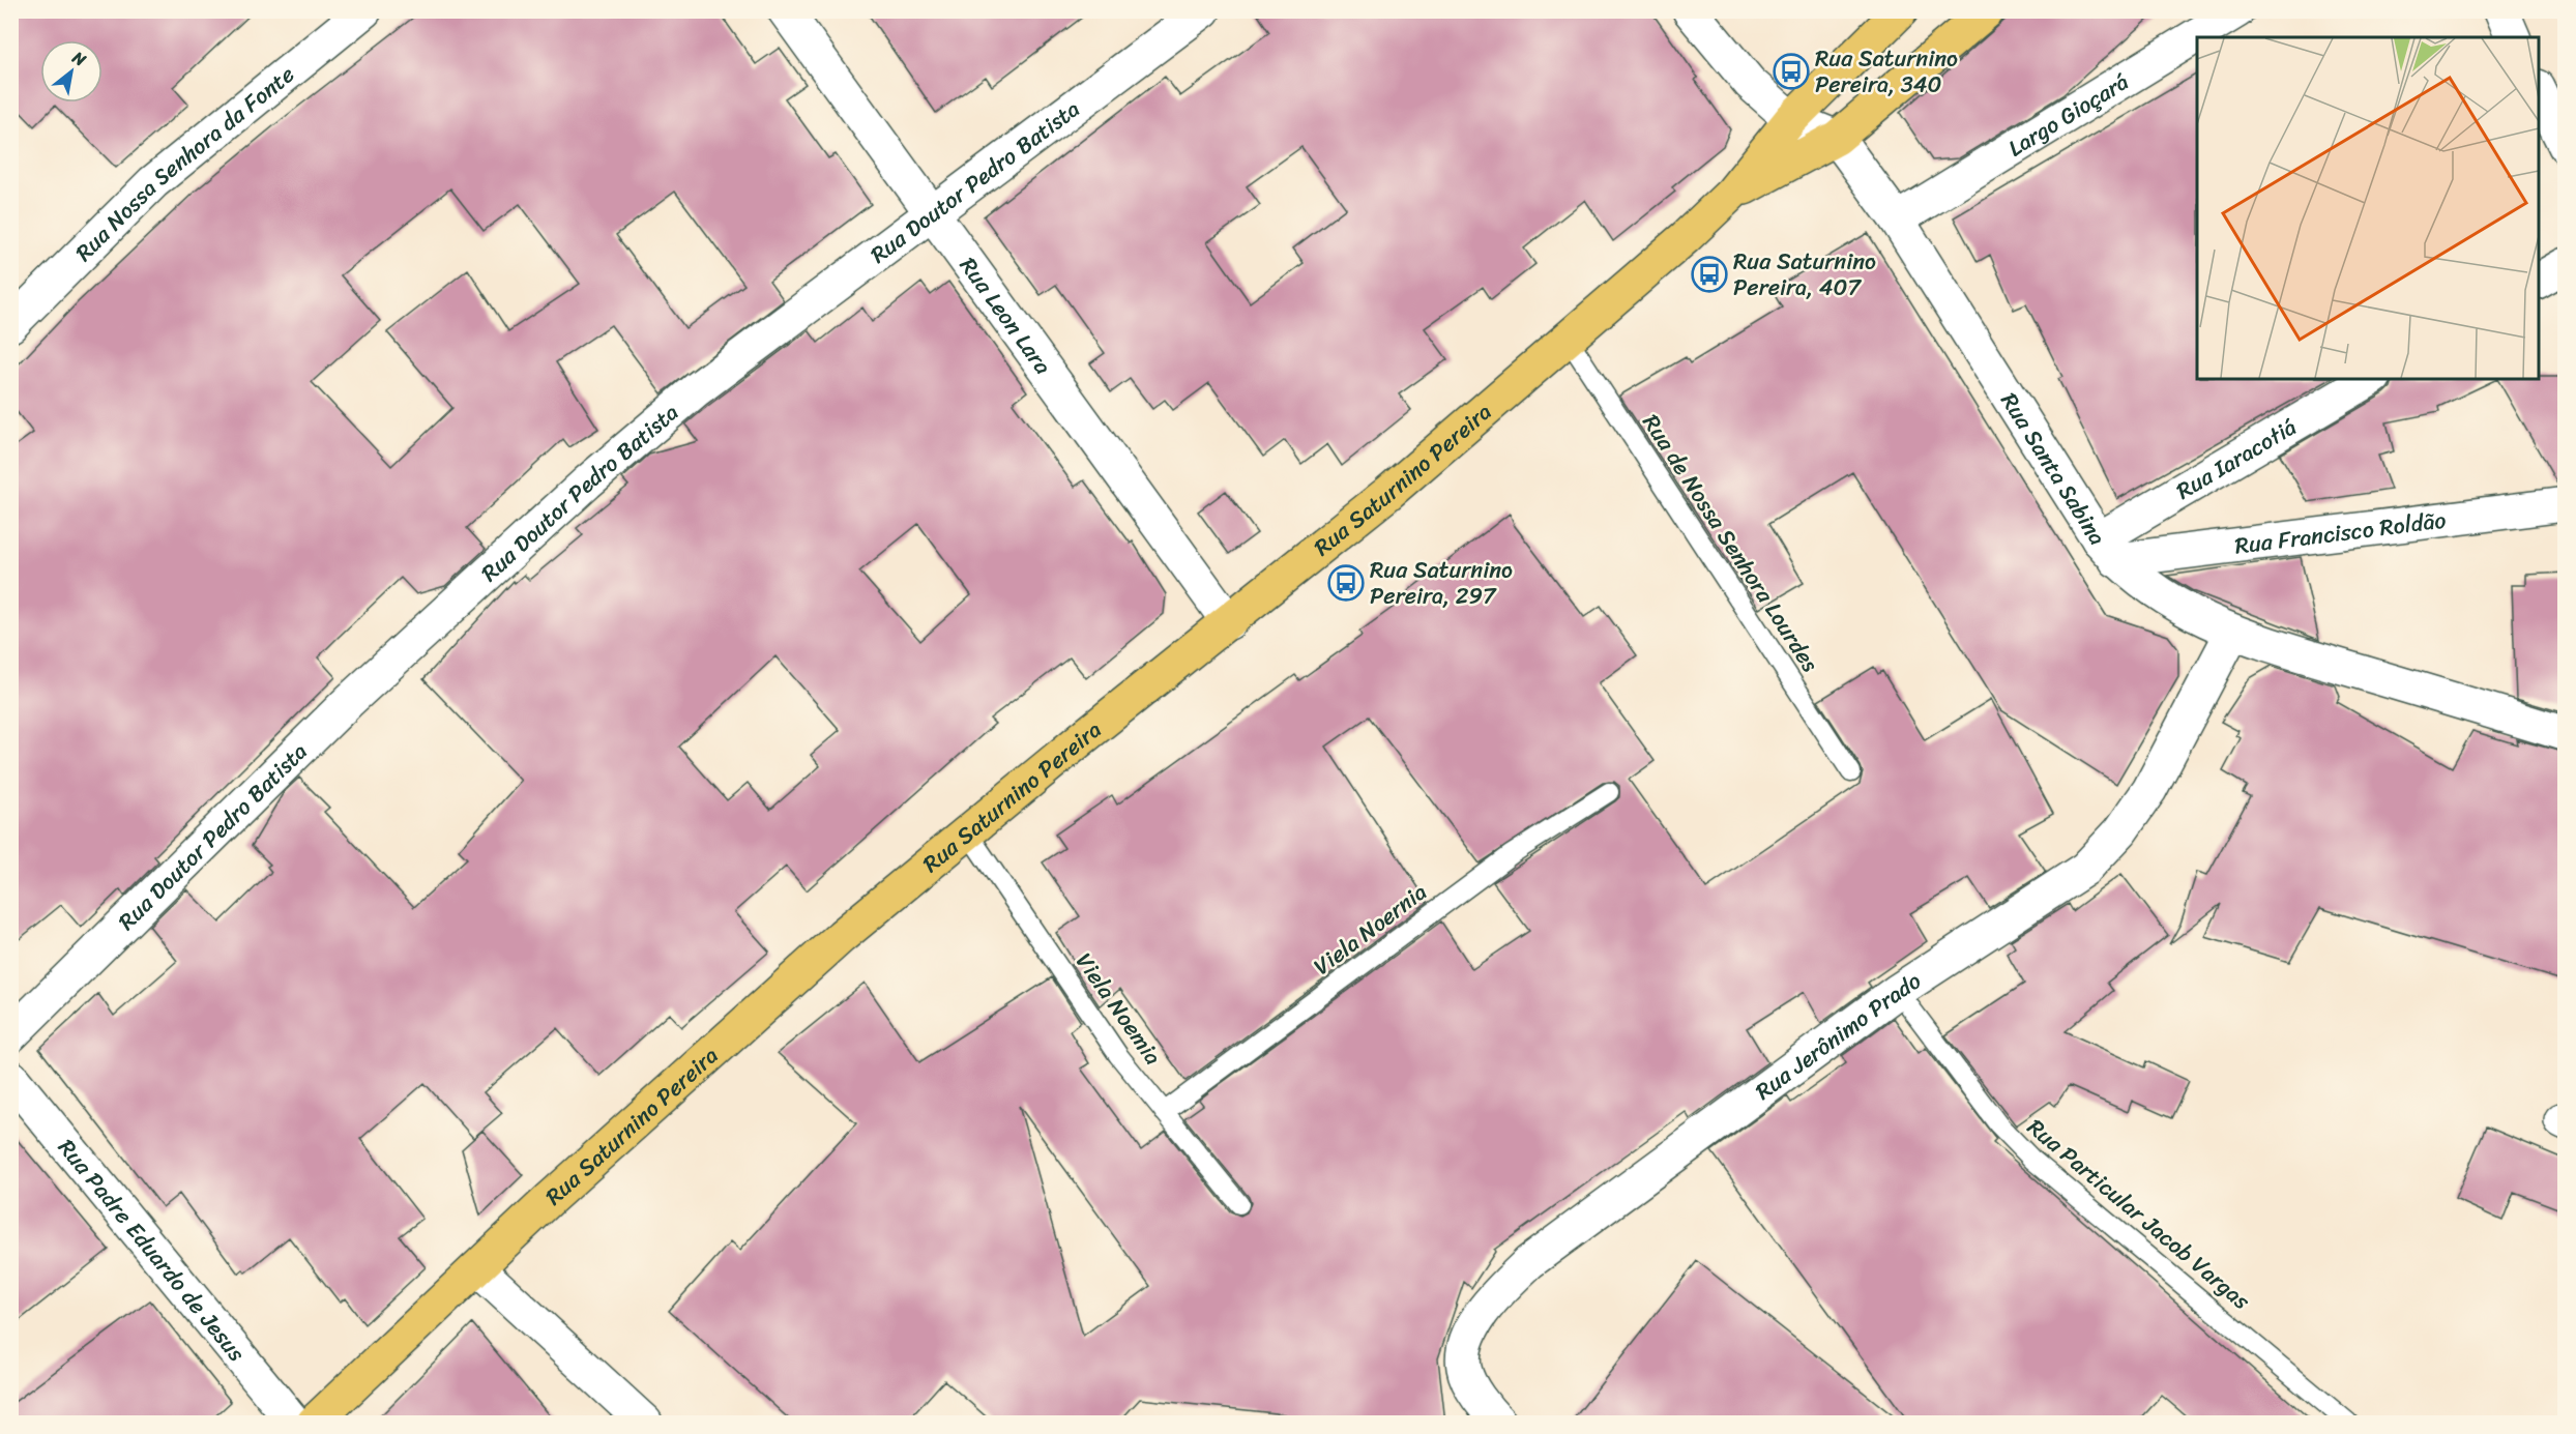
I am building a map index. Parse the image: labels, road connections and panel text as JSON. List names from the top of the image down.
{
  "streets": {
    "main road": ["Rua Saturnino Pereira"],
    "street": [
      "Largo Gioçará",
      "Rua Nossa Senhora da Fonte",
      "Rua Doutor Pedro Batista",
      "Rua Leon Lara",
      "Rua Iaracotiá",
      "Rua Santa Sabina",
      "Rua Francisco Roldão",
      "Rua Jerônimo Prado",
      "Rua Padre Eduardo de Jesus"
    ],
    "lane": [
      "Rua de Nossa Senhora Lourdes",
      "Viela Noernia",
      "Viela Noemia",
      "Rua Particular Jacob Vargas"
    ]
  },
  "crossings": [
    ["Largo Gioçará", "Rua Santa Sabina"],
    ["Rua Doutor Pedro Batista", "Rua Leon Lara"],
    ["Rua Leon Lara", "Rua Saturnino Pereira"],
    ["Rua Iaracotiá", "Rua Santa Sabina"],
    ["Rua Iaracotiá", "Rua Francisco Roldão"],
    ["Rua Santa Sabina", "Rua Saturnino Pereira"],
    ["Rua Santa Sabina", "Rua Francisco Roldão"],
    ["Rua Santa Sabina", "Rua Jerônimo Prado"],
    ["Rua Saturnino Pereira", "Rua de Nossa Senhora Lourdes"],
    ["Rua Saturnino Pereira", "Viela Noemia"],
    ["Viela Noernia", "Viela Noemia"],
    ["Rua Jerônimo Prado", "Rua Particular Jacob Vargas"]
  ],
  "places": {
    "bus stop": ["Rua Saturnino Pereira, 340", "Rua Saturnino Pereira, 407", "Rua Saturnino Pereira, 297"]
  },
  "north": "top right"
}
